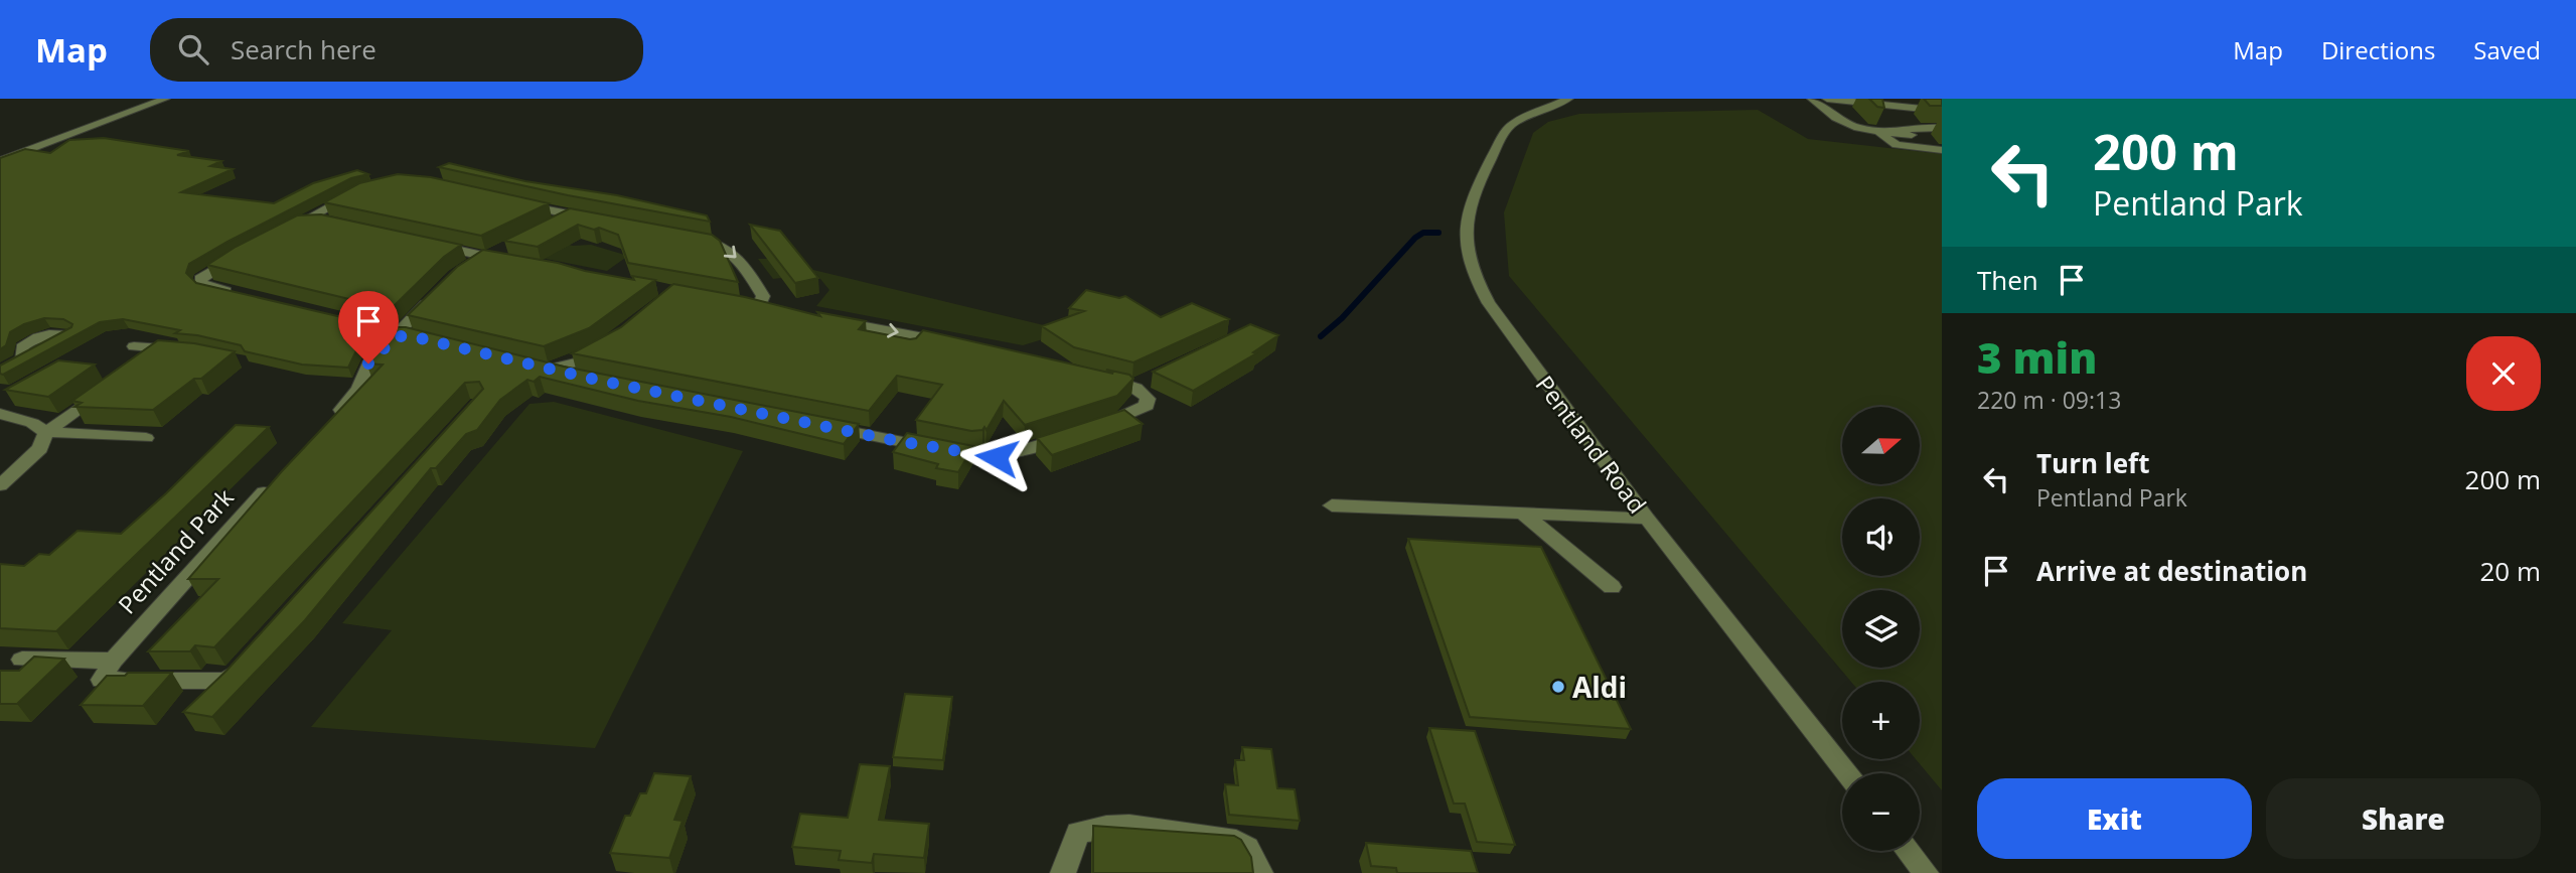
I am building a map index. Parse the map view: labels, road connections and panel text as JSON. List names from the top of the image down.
{
  "streets": {
    "street": ["Pentland Road", "Pentland Park"]
  },
  "places": ["Aldi"],
  "north": "right",
  "page": {
    "header": "Map",
    "search": "Search here",
    "nav": ["Map", "Directions", "Saved"],
    "turn": ["200 m", "Pentland Park"],
    "then": "Then",
    "heading": ["3 min", "220 m · 09:13"],
    "map_buttons": ["+", "−"],
    "list": [
      {
        "name": "Turn left",
        "note": "Pentland Park",
        "value": "200 m"
      },
      {
        "name": "Arrive at destination",
        "value": "20 m"
      }
    ],
    "buttons": ["Exit", "Share"]
  }
}
